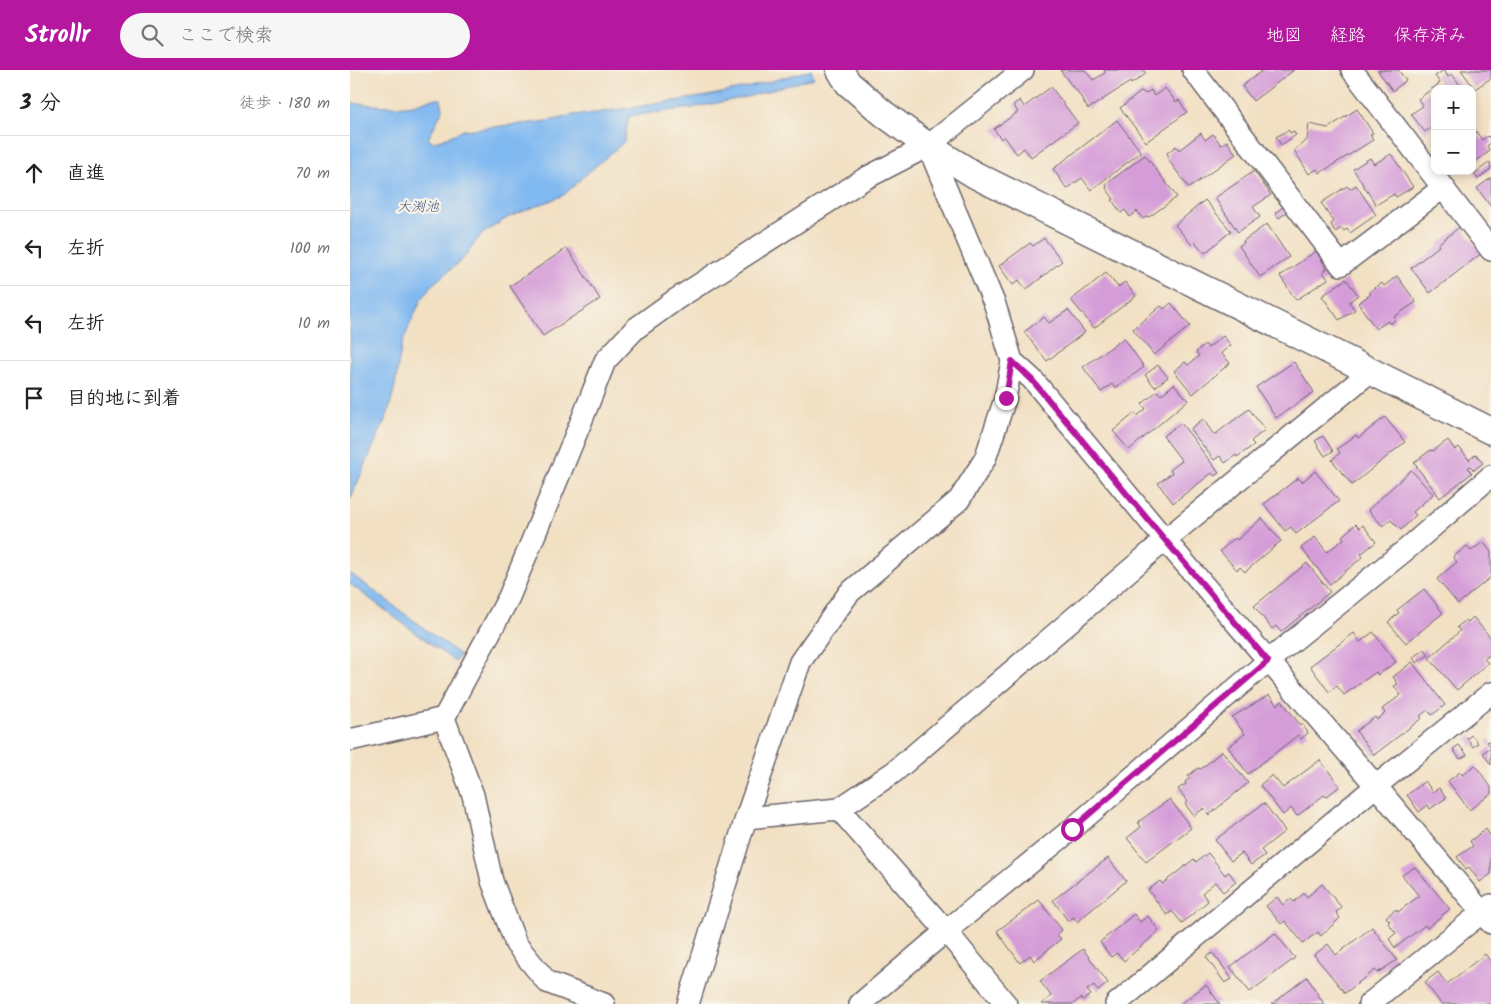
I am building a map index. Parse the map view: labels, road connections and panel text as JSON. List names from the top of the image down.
{
  "water": ["大渕池"],
  "page": {
    "header": "Strollr",
    "search": "ここで検索",
    "nav": ["地図", "経路", "保存済み"],
    "heading": ["3 分", "徒歩 · 180 m"],
    "map_buttons": ["+", "−"],
    "list": [
      ["直進", "70 m"],
      ["左折", "100 m"],
      ["左折", "10 m"],
      "目的地に到着"
    ]
  }
}
